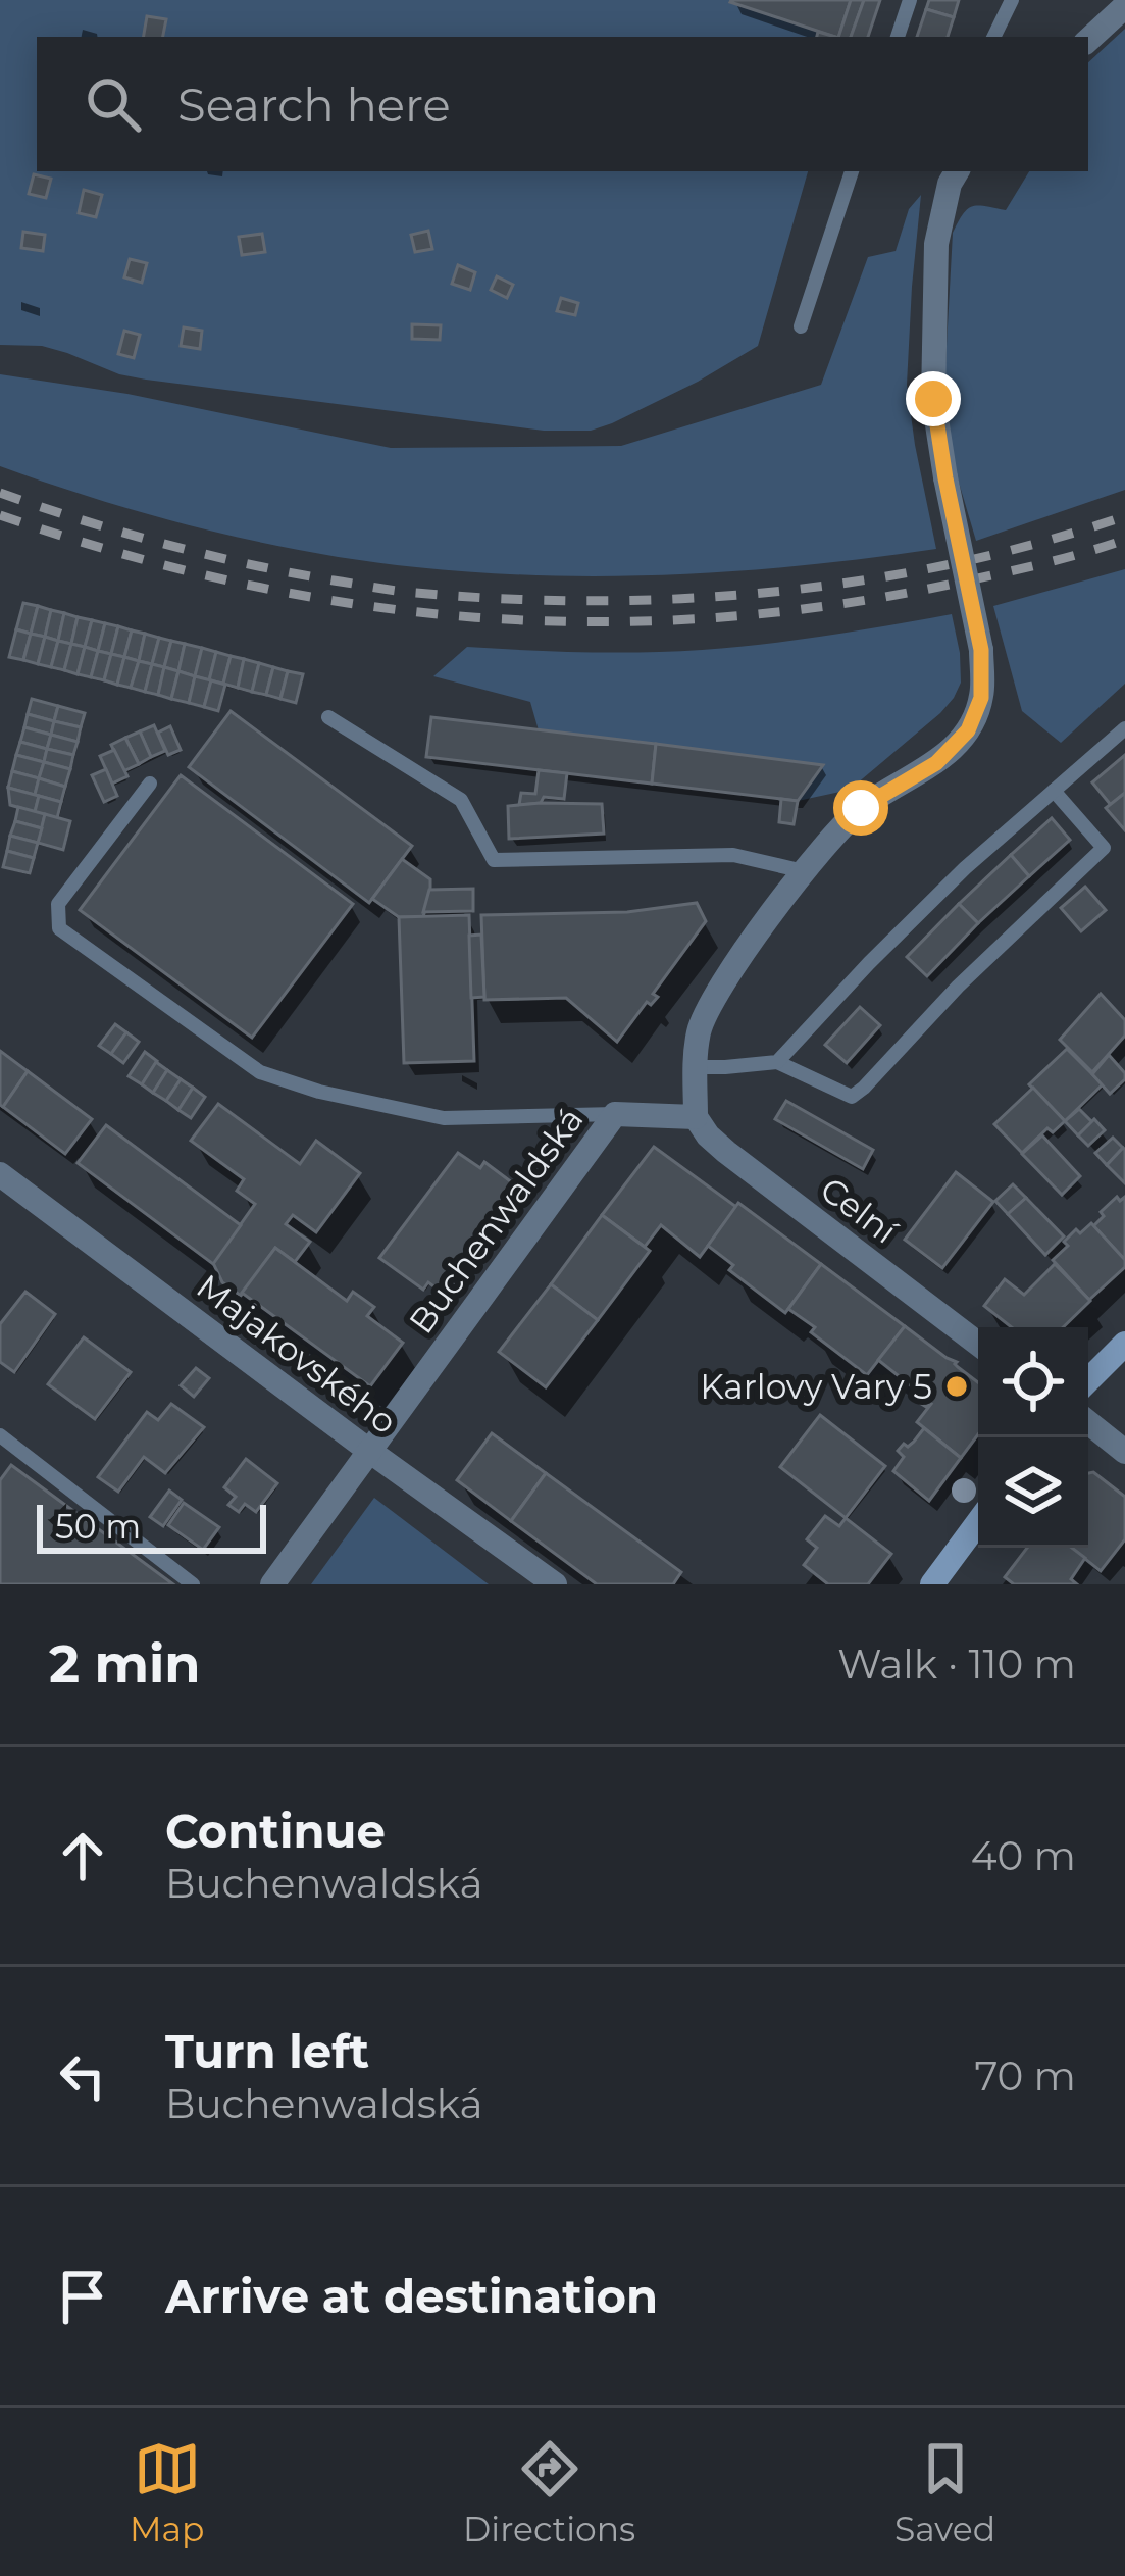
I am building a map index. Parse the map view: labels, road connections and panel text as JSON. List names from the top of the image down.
{
  "streets": {
    "street": ["Celní", "Buchenwaldská", "Majakovského"]
  },
  "crossings": [
    ["Celní", "Buchenwaldská"],
    ["Buchenwaldská", "Majakovského"]
  ],
  "places": ["Karlovy Vary 5"],
  "scale_bar": "50 m",
  "page": {
    "search": "Search here",
    "scale": "50 m",
    "heading": ["2 min", "Walk · 110 m"],
    "list": [
      ["Continue", "Buchenwaldská", "40 m"],
      ["Turn left", "Buchenwaldská", "70 m"],
      "Arrive at destination"
    ],
    "nav": ["Map", "Directions", "Saved"]
  }
}
